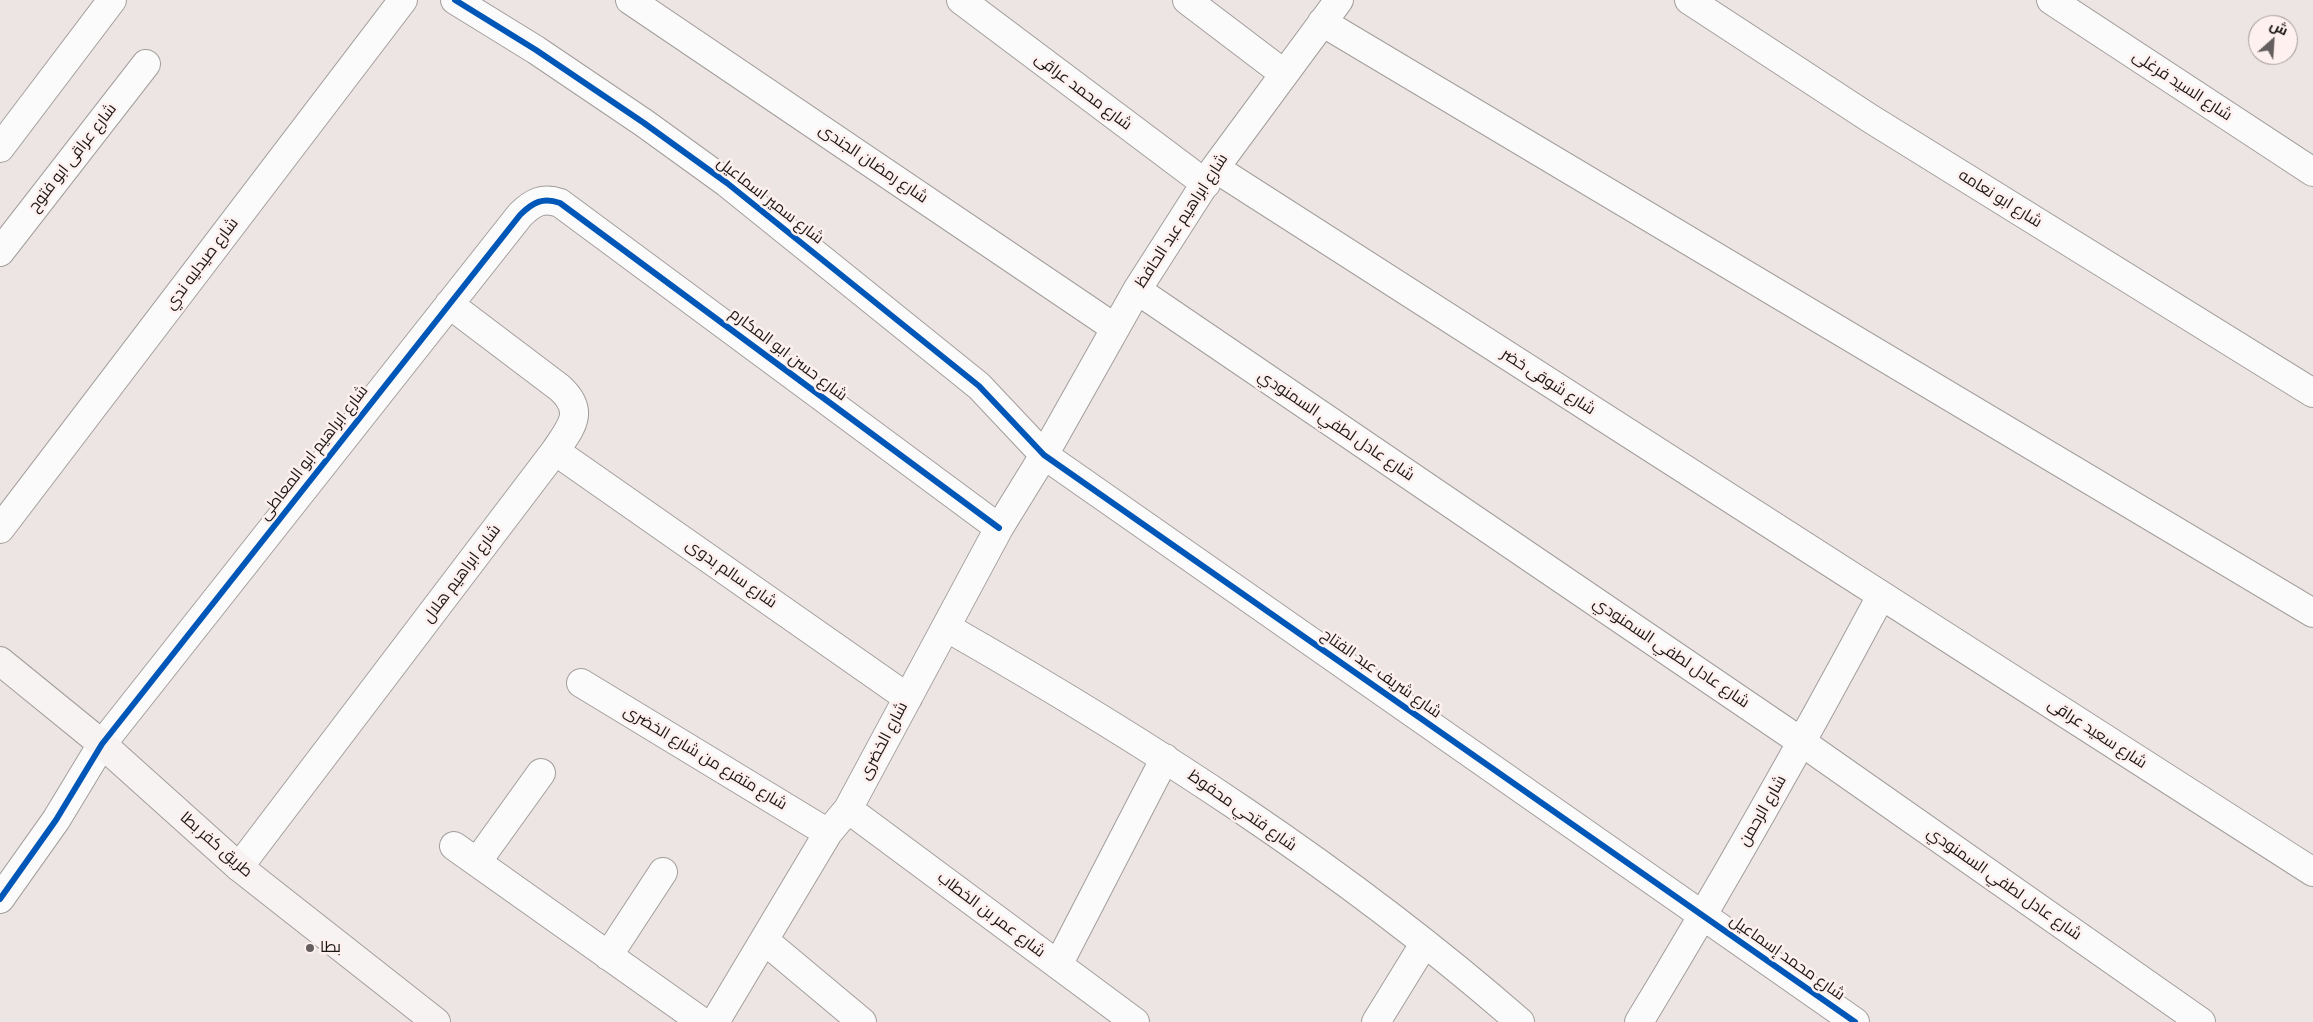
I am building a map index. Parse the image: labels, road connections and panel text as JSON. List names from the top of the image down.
{
  "streets": {
    "street": [
      "شارع السيد فرغلى",
      "شارع محمد عراقى",
      "شارع عراقى ابو فتوح",
      "شارع رمضان الجندى",
      "شارع ابو نعامه",
      "شارع سمير اسماعيل",
      "شارع ابراهيم عبد الحافظ",
      "شارع صيدليه ندي",
      "شارع حسن ابو المكارم",
      "شارع شوقى خضر",
      "شارع عادل لطفي السمنودي",
      "شارع ابراهيم ابو المعاطى",
      "شارع ابراهيم هلال",
      "شارع سالم بدوى",
      "شارع شريف عبد الفتاح",
      "شارع سعيد عراقى",
      "شارع الخضرى",
      "شارع متفرع من شارع الخضرى",
      "شارع فتحي محفوظ",
      "شارع الرحمن",
      "طريق كفر بطا",
      "شارع عمر بن الخطاب",
      "شارع محمد إسماعيل"
    ]
  },
  "crossings": [
    ["شارع محمد عراقى", "شارع ابراهيم عبد الحافظ"],
    ["شارع محمد عراقى", "شارع شوقى خضر"],
    ["شارع رمضان الجندى", "شارع ابراهيم عبد الحافظ"],
    ["شارع سمير اسماعيل", "شارع ابراهيم عبد الحافظ"],
    ["شارع سمير اسماعيل", "شارع شريف عبد الفتاح"],
    ["شارع سمير اسماعيل", "شارع الخضرى"],
    ["شارع ابراهيم عبد الحافظ", "شارع شوقى خضر"],
    ["شارع ابراهيم عبد الحافظ", "شارع عادل لطفي السمنودي"],
    ["شارع ابراهيم عبد الحافظ", "شارع شريف عبد الفتاح"],
    ["شارع ابراهيم عبد الحافظ", "شارع الخضرى"],
    ["شارع حسن ابو المكارم", "شارع ابراهيم ابو المعاطى"],
    ["شارع حسن ابو المكارم", "شارع الخضرى"],
    ["شارع شوقى خضر", "شارع سعيد عراقى"],
    ["شارع شوقى خضر", "شارع الرحمن"],
    ["شارع عادل لطفي السمنودي", "شارع الرحمن"],
    ["شارع ابراهيم ابو المعاطى", "شارع ابراهيم هلال"],
    ["شارع ابراهيم ابو المعاطى", "طريق كفر بطا"],
    ["شارع ابراهيم هلال", "شارع سالم بدوى"],
    ["شارع ابراهيم هلال", "طريق كفر بطا"],
    ["شارع سالم بدوى", "شارع الخضرى"],
    ["شارع شريف عبد الفتاح", "شارع الخضرى"],
    ["شارع شريف عبد الفتاح", "شارع الرحمن"],
    ["شارع شريف عبد الفتاح", "شارع محمد إسماعيل"],
    ["شارع سعيد عراقى", "شارع الرحمن"],
    ["شارع الخضرى", "شارع متفرع من شارع الخضرى"],
    ["شارع الخضرى", "شارع فتحي محفوظ"],
    ["شارع الخضرى", "شارع عمر بن الخطاب"],
    ["شارع الرحمن", "شارع محمد إسماعيل"]
  ],
  "places": ["بطا"],
  "north": "top right"
}
